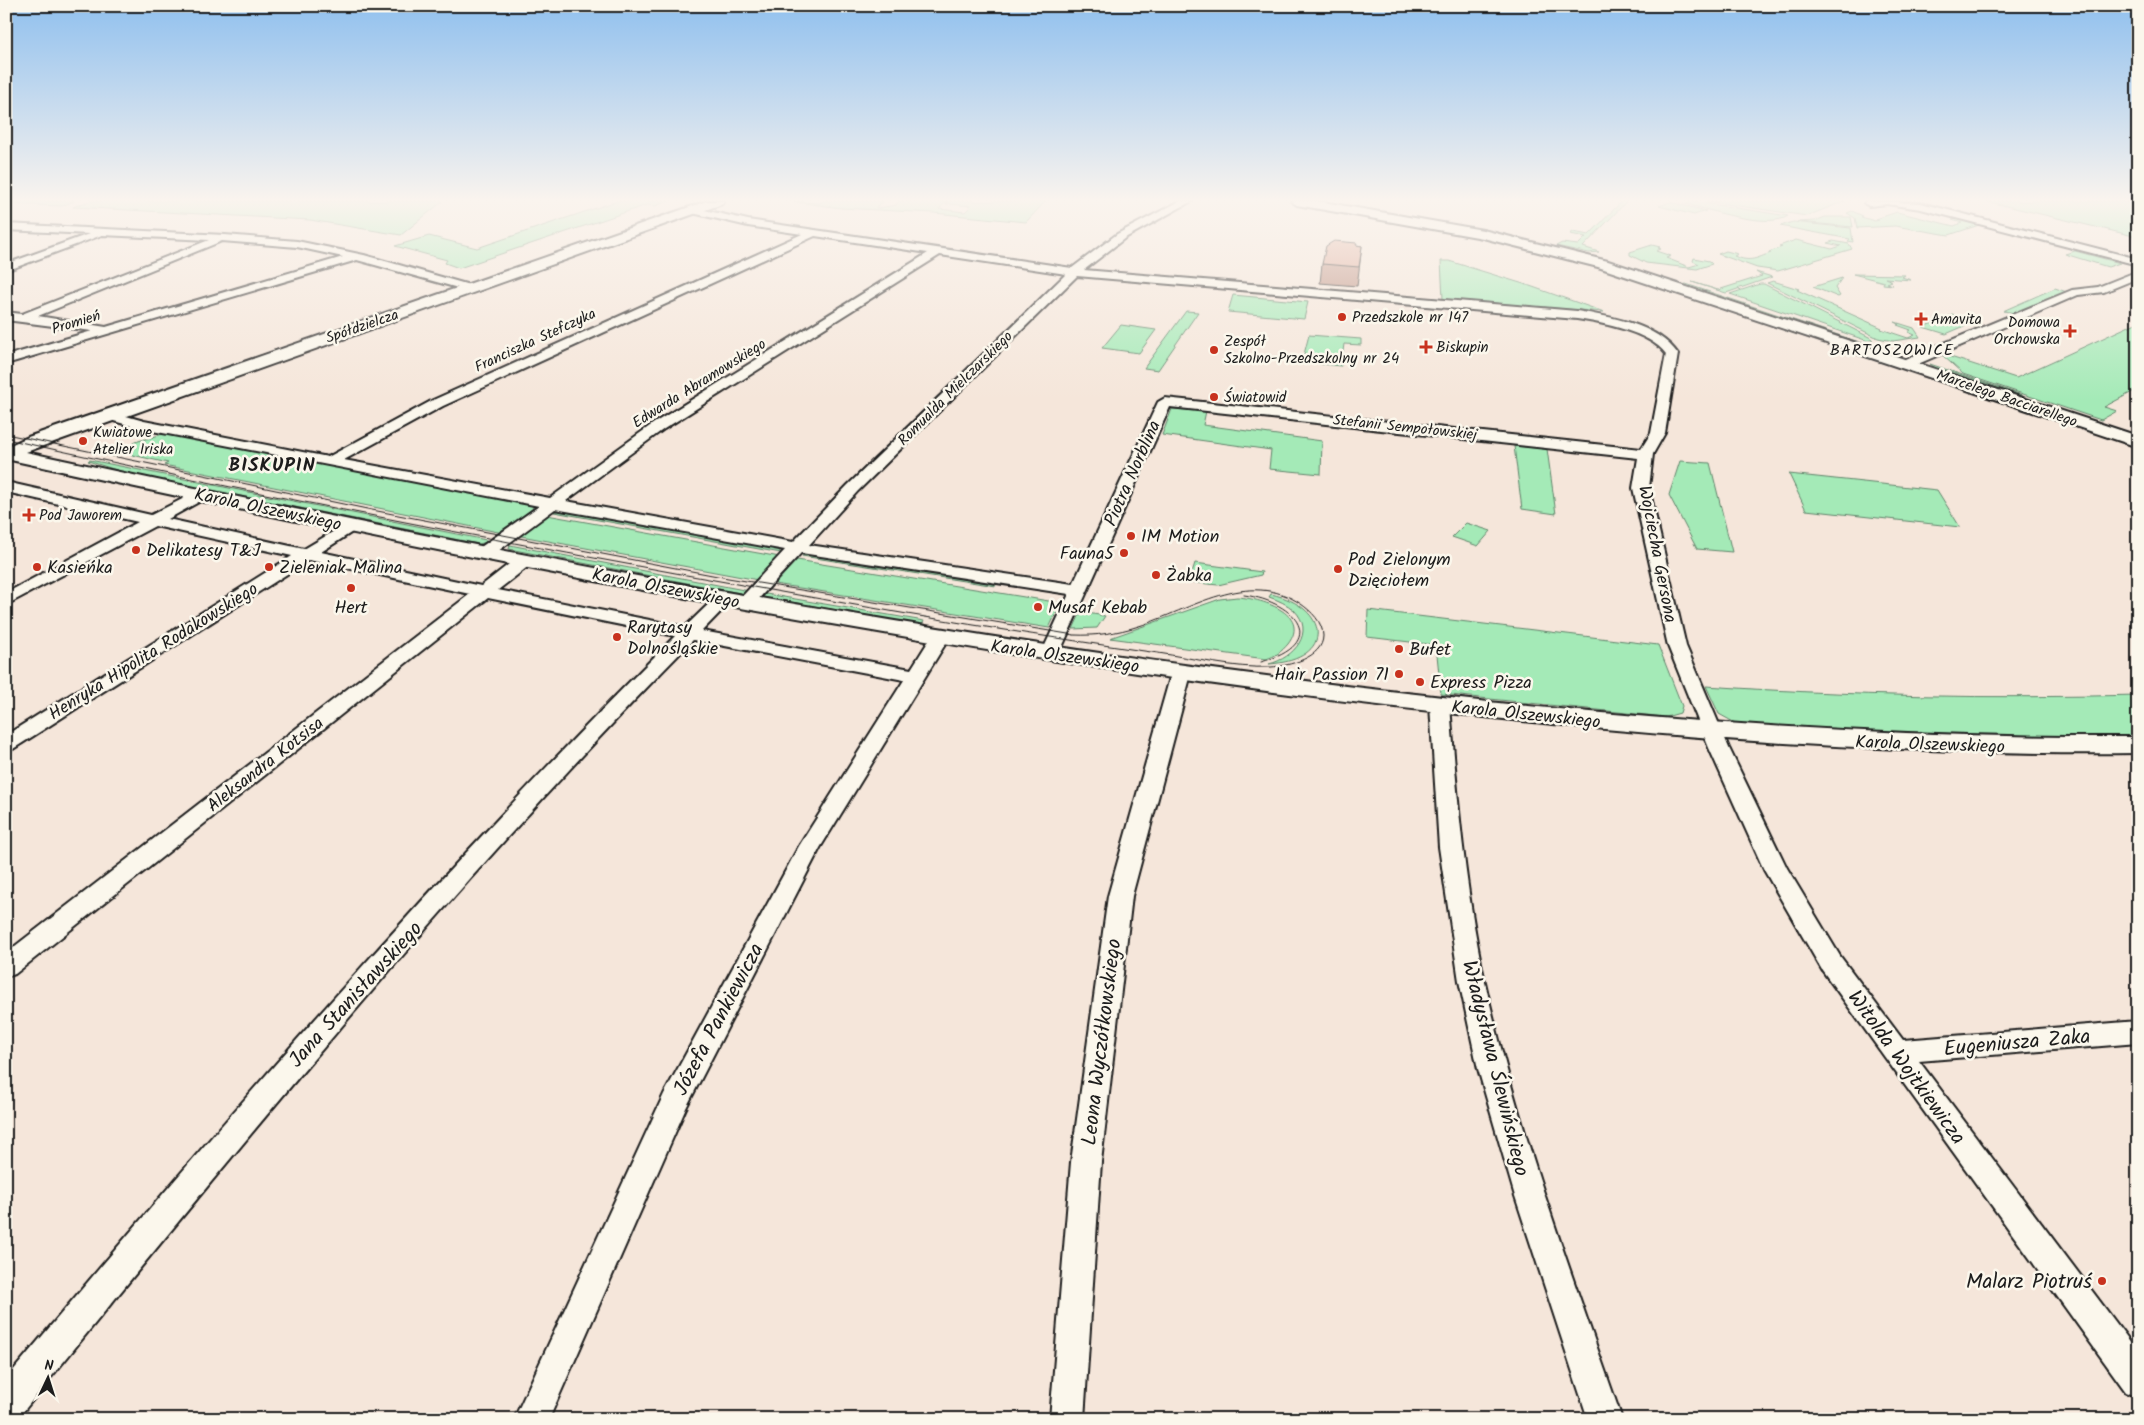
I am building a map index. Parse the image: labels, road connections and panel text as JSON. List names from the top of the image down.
{
  "streets": {
    "street": [
      "Promień",
      "Spółdzielcza",
      "Franciszka Stefczyka",
      "Edwarda Abramowskiego",
      "Romualda Mielczarskiego",
      "Marcelego Bacciarellego",
      "Stefanii Sempołowskiej",
      "Piotra Norblina",
      "Karola Olszewskiego",
      "Wojciecha Gersona",
      "Henryka Hipolita Rodakowskiego",
      "Aleksandra Kotsisa",
      "Jana Stanisławskiego",
      "Józefa Pankiewicza",
      "Leona Wyczółkowskiego",
      "Eugeniusza Zaka",
      "Witolda Wojtkiewicza",
      "Władysława Ślewińskiego"
    ]
  },
  "crossings": [
    ["Spółdzielcza", "Karola Olszewskiego"],
    ["Edwarda Abramowskiego", "Karola Olszewskiego"],
    ["Romualda Mielczarskiego", "Karola Olszewskiego"],
    ["Romualda Mielczarskiego", "Wojciecha Gersona"],
    ["Romualda Mielczarskiego", "Jana Stanisławskiego"],
    ["Stefanii Sempołowskiej", "Piotra Norblina"],
    ["Stefanii Sempołowskiej", "Wojciecha Gersona"],
    ["Piotra Norblina", "Karola Olszewskiego"],
    ["Karola Olszewskiego", "Wojciecha Gersona"],
    ["Karola Olszewskiego", "Henryka Hipolita Rodakowskiego"],
    ["Karola Olszewskiego", "Aleksandra Kotsisa"],
    ["Karola Olszewskiego", "Jana Stanisławskiego"],
    ["Karola Olszewskiego", "Józefa Pankiewicza"],
    ["Karola Olszewskiego", "Leona Wyczółkowskiego"],
    ["Karola Olszewskiego", "Witolda Wojtkiewicza"],
    ["Karola Olszewskiego", "Władysława Ślewińskiego"],
    ["Wojciecha Gersona", "Witolda Wojtkiewicza"],
    ["Eugeniusza Zaka", "Witolda Wojtkiewicza"]
  ],
  "districts": ["BARTOSZOWICE", "BISKUPIN"],
  "places": {
    "other": [
      "Przedszkole nr 147",
      "Zespół Szkolno-Przedszkolny nr 24",
      "Światowid",
      "Kwiatowe Atelier Iriska",
      "IM Motion",
      "Delikatesy T&J",
      "Fauna5",
      "Kasieńka",
      "Zieleniak Malina",
      "Pod Zielonym Dzięciołem",
      "Żabka",
      "Hert",
      "Musaf Kebab",
      "Rarytasy Dolnośląskie",
      "Bufet",
      "Hair Passion 71",
      "Express Pizza",
      "Malarz Piotruś"
    ],
    "health": [
      "Amavita",
      "Domowa Orchowska",
      "Biskupin",
      "Pod Jaworem"
    ]
  },
  "north": "top"
}
